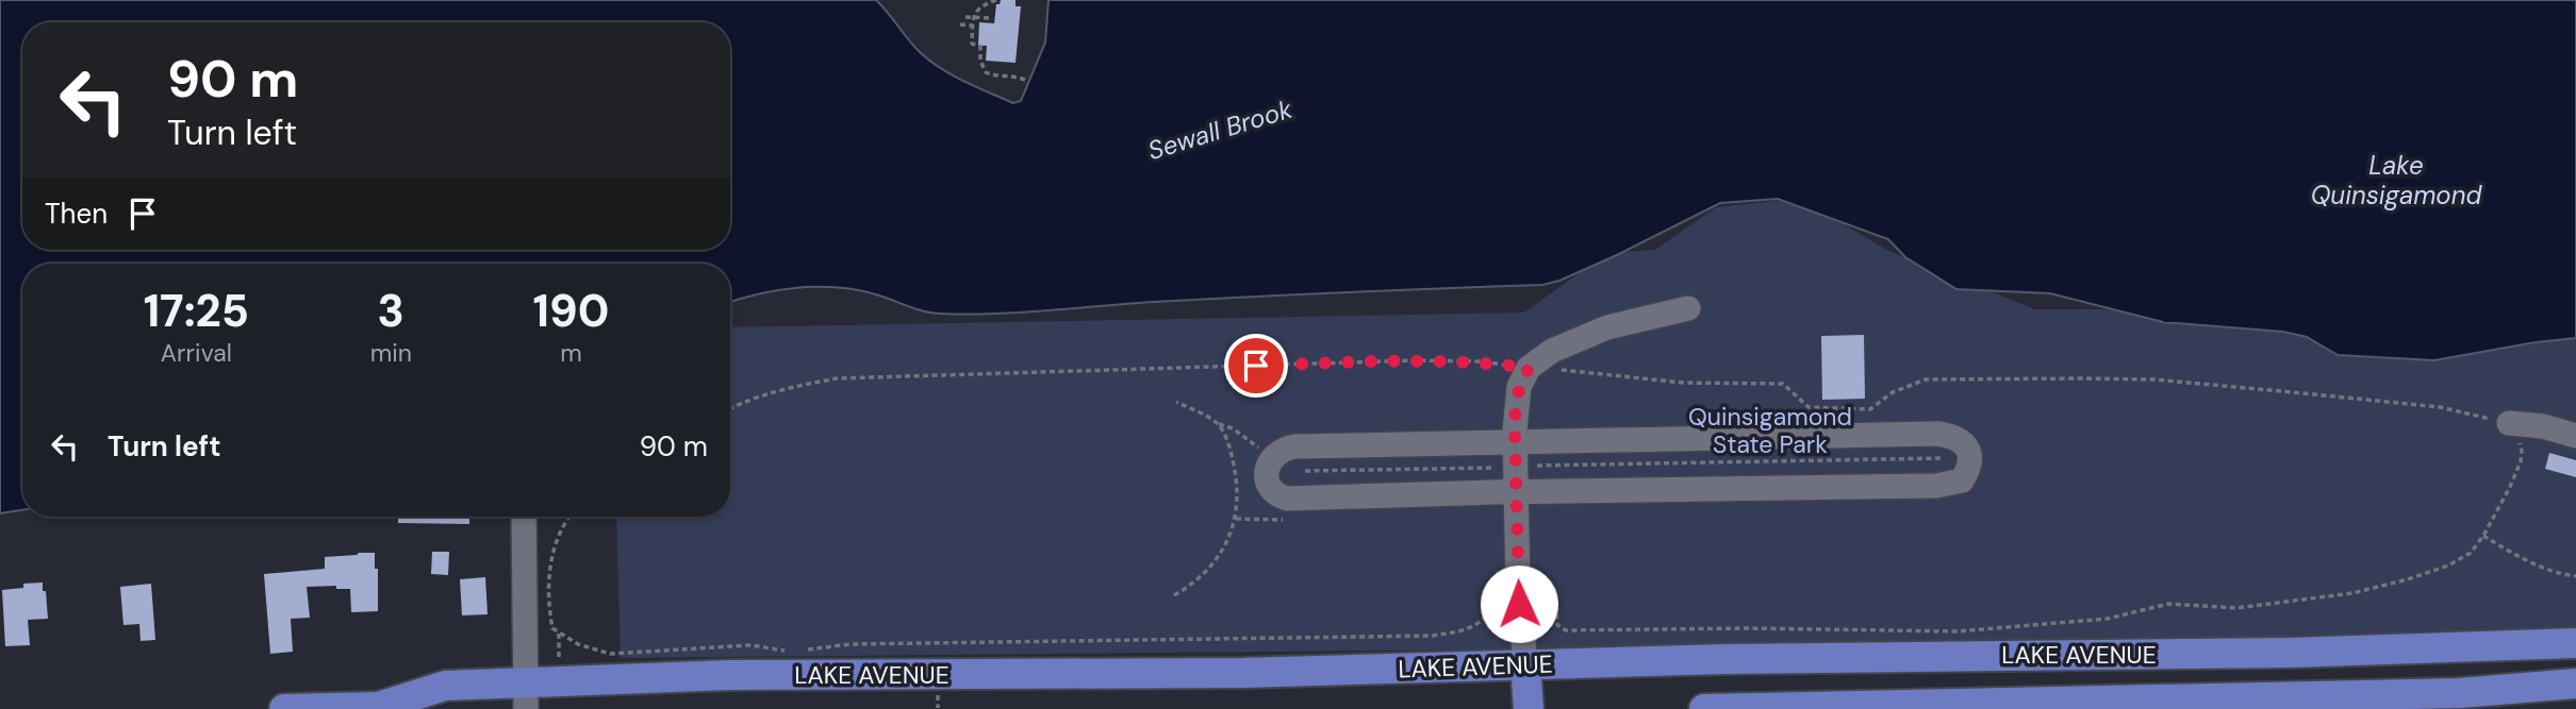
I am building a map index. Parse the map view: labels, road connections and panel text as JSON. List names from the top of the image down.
{
  "streets": {
    "main road": ["LAKE AVENUE"]
  },
  "water": ["Sewall Brook", "Lake Quinsigamond"],
  "parks": ["Quinsigamond State Park"],
  "page": {
    "turn": ["90 m", "Turn left"],
    "then": "Then",
    "eta": [
      "17:25",
      "Arrival",
      "3",
      "min",
      "190",
      "m"
    ],
    "list": [
      {
        "name": "Turn left",
        "value": "90 m"
      }
    ]
  }
}
